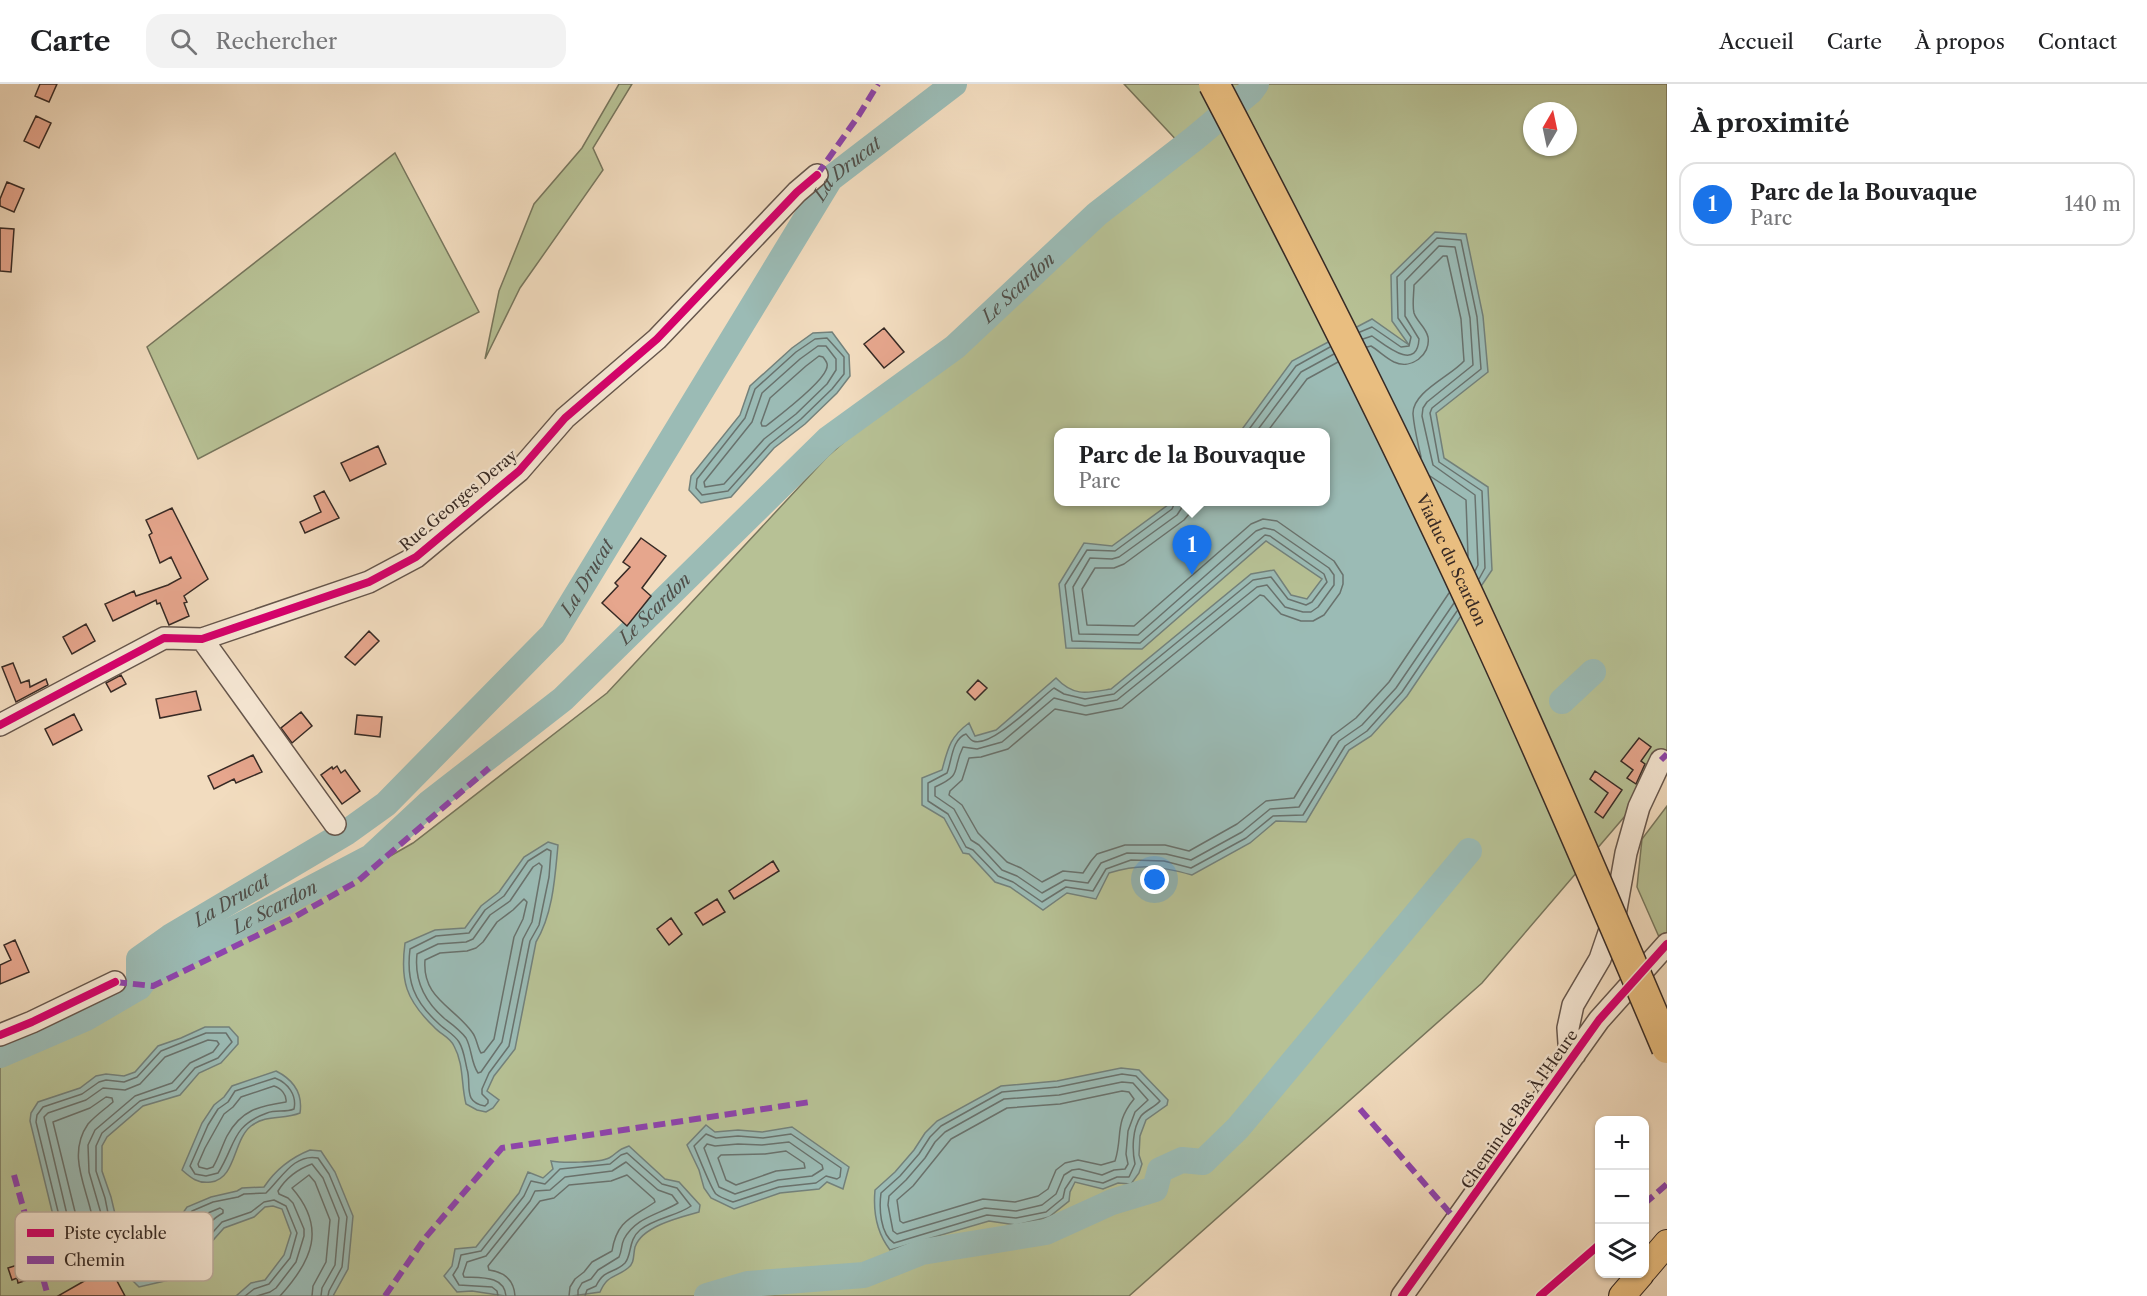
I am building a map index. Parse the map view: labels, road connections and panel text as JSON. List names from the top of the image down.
{
  "streets": {
    "highway": ["Viaduc du Scardon"],
    "street": ["Rue Georges Deray", "Chemin de Bas À l'Heure"]
  },
  "water": ["La Drucat", "Le Scardon"],
  "legend": ["Piste cyclable", "Chemin"],
  "north": "top",
  "page": {
    "header": "Carte",
    "search": "Rechercher",
    "nav": [
      "Accueil",
      "Carte",
      "À propos",
      "Contact"
    ],
    "heading": "À proximité",
    "list": [
      {
        "mark": "1",
        "name": "Parc de la Bouvaque",
        "note": "Parc",
        "value": "140 m"
      }
    ],
    "popup": ["Parc de la Bouvaque", "Parc"],
    "pins": "1",
    "map_buttons": ["+", "−"]
  }
}
